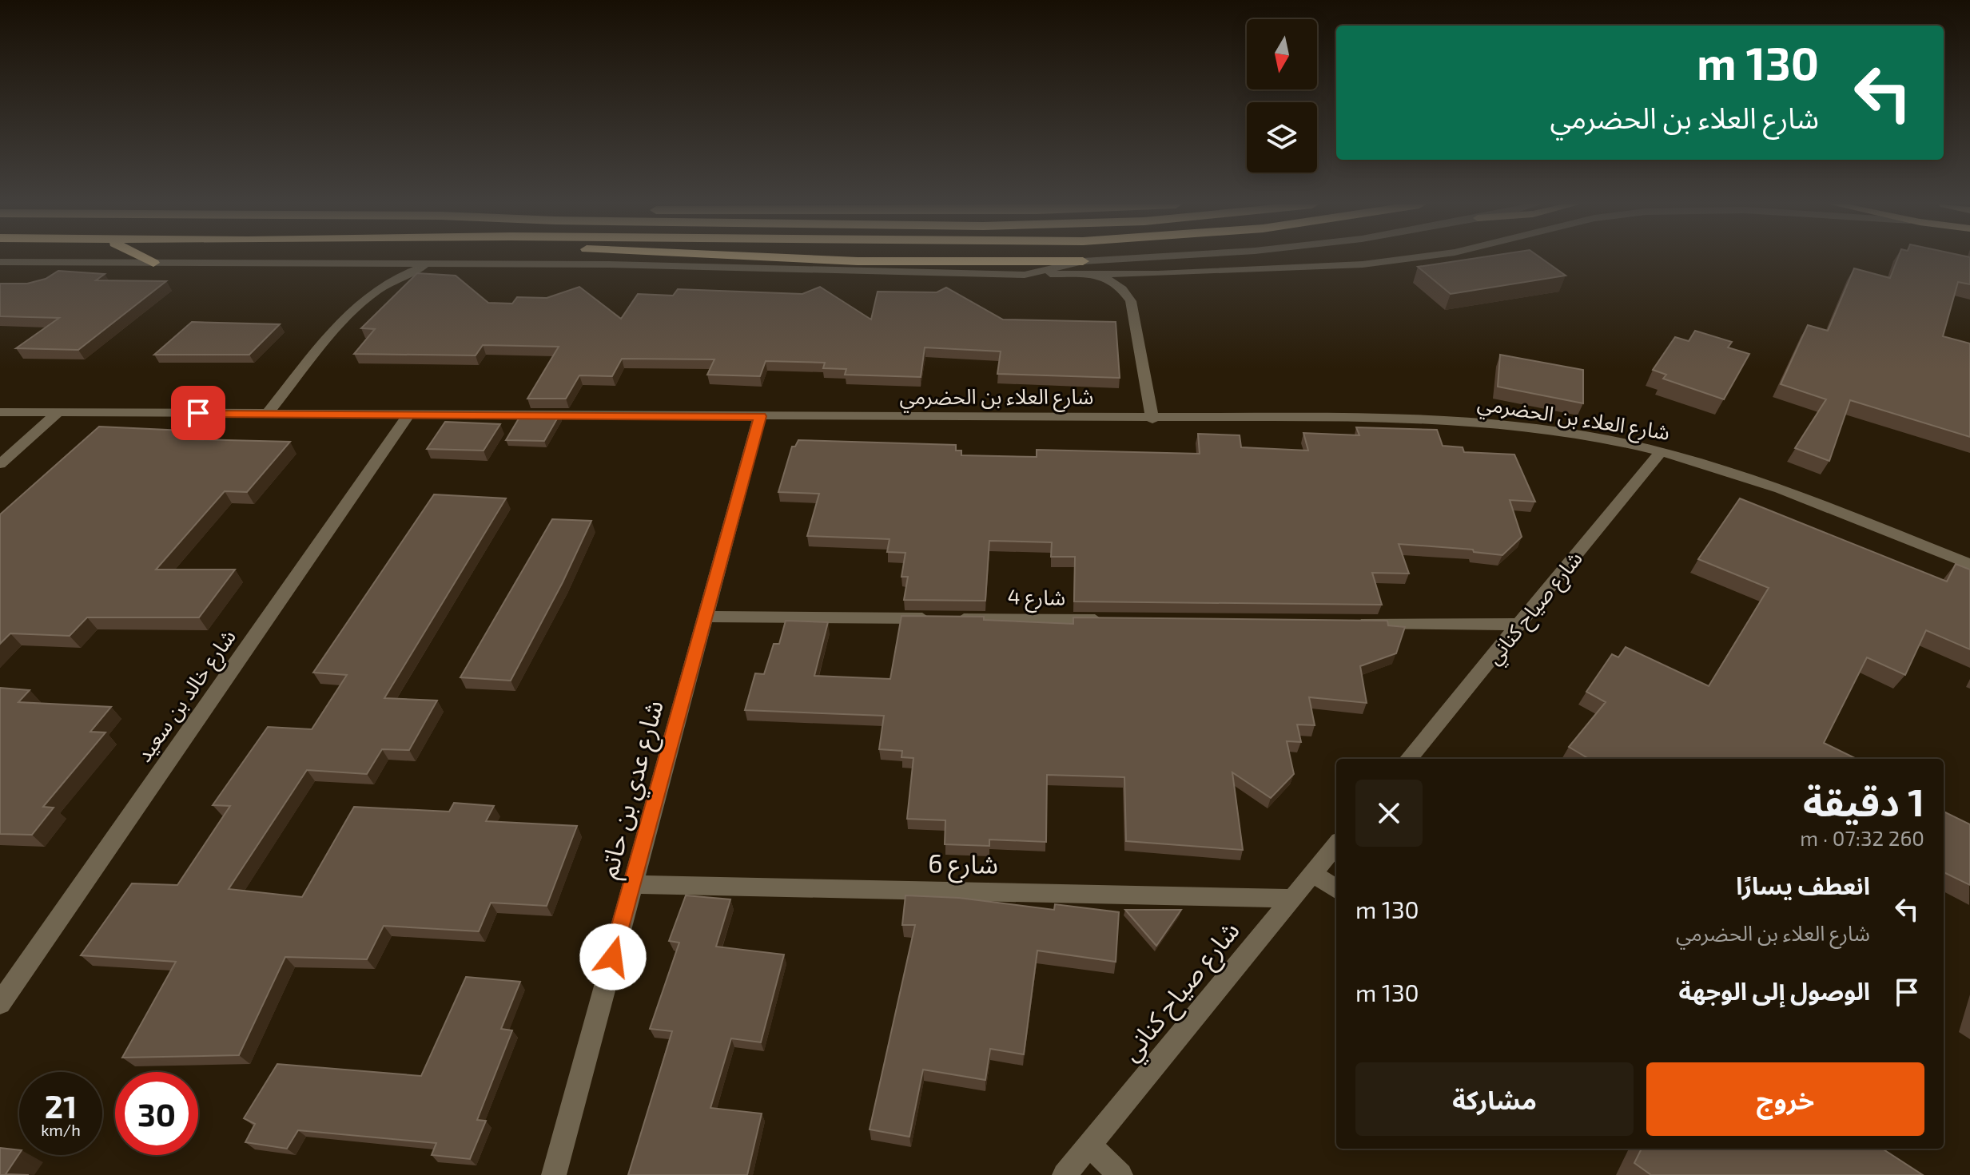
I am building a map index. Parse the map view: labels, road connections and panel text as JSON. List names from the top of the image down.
{
  "streets": {
    "street": [
      "شارع العلاء بن الحضرمي",
      "شارع 4",
      "شارع صياح كناني",
      "شارع خالد بن سعيد",
      "شارع عدي بن حاتم",
      "شارع 6"
    ]
  },
  "crossings": [
    ["شارع العلاء بن الحضرمي", "شارع صياح كناني"],
    ["شارع العلاء بن الحضرمي", "شارع خالد بن سعيد"],
    ["شارع العلاء بن الحضرمي", "شارع عدي بن حاتم"],
    ["شارع 4", "شارع عدي بن حاتم"],
    ["شارع صياح كناني", "شارع 6"],
    ["شارع عدي بن حاتم", "شارع 6"]
  ],
  "north": "bottom",
  "page": {
    "turn": ["130 m", "شارع العلاء بن الحضرمي"],
    "heading": ["1 دقيقة", "260 m · 07:32"],
    "list": [
      {
        "name": "انعطف يسارًا",
        "note": "شارع العلاء بن الحضرمي",
        "value": "130 m"
      },
      {
        "name": "الوصول إلى الوجهة",
        "value": "130 m"
      }
    ],
    "buttons": ["خروج", "مشاركة"],
    "speed": "21 km/h",
    "limit": "30"
  }
}
